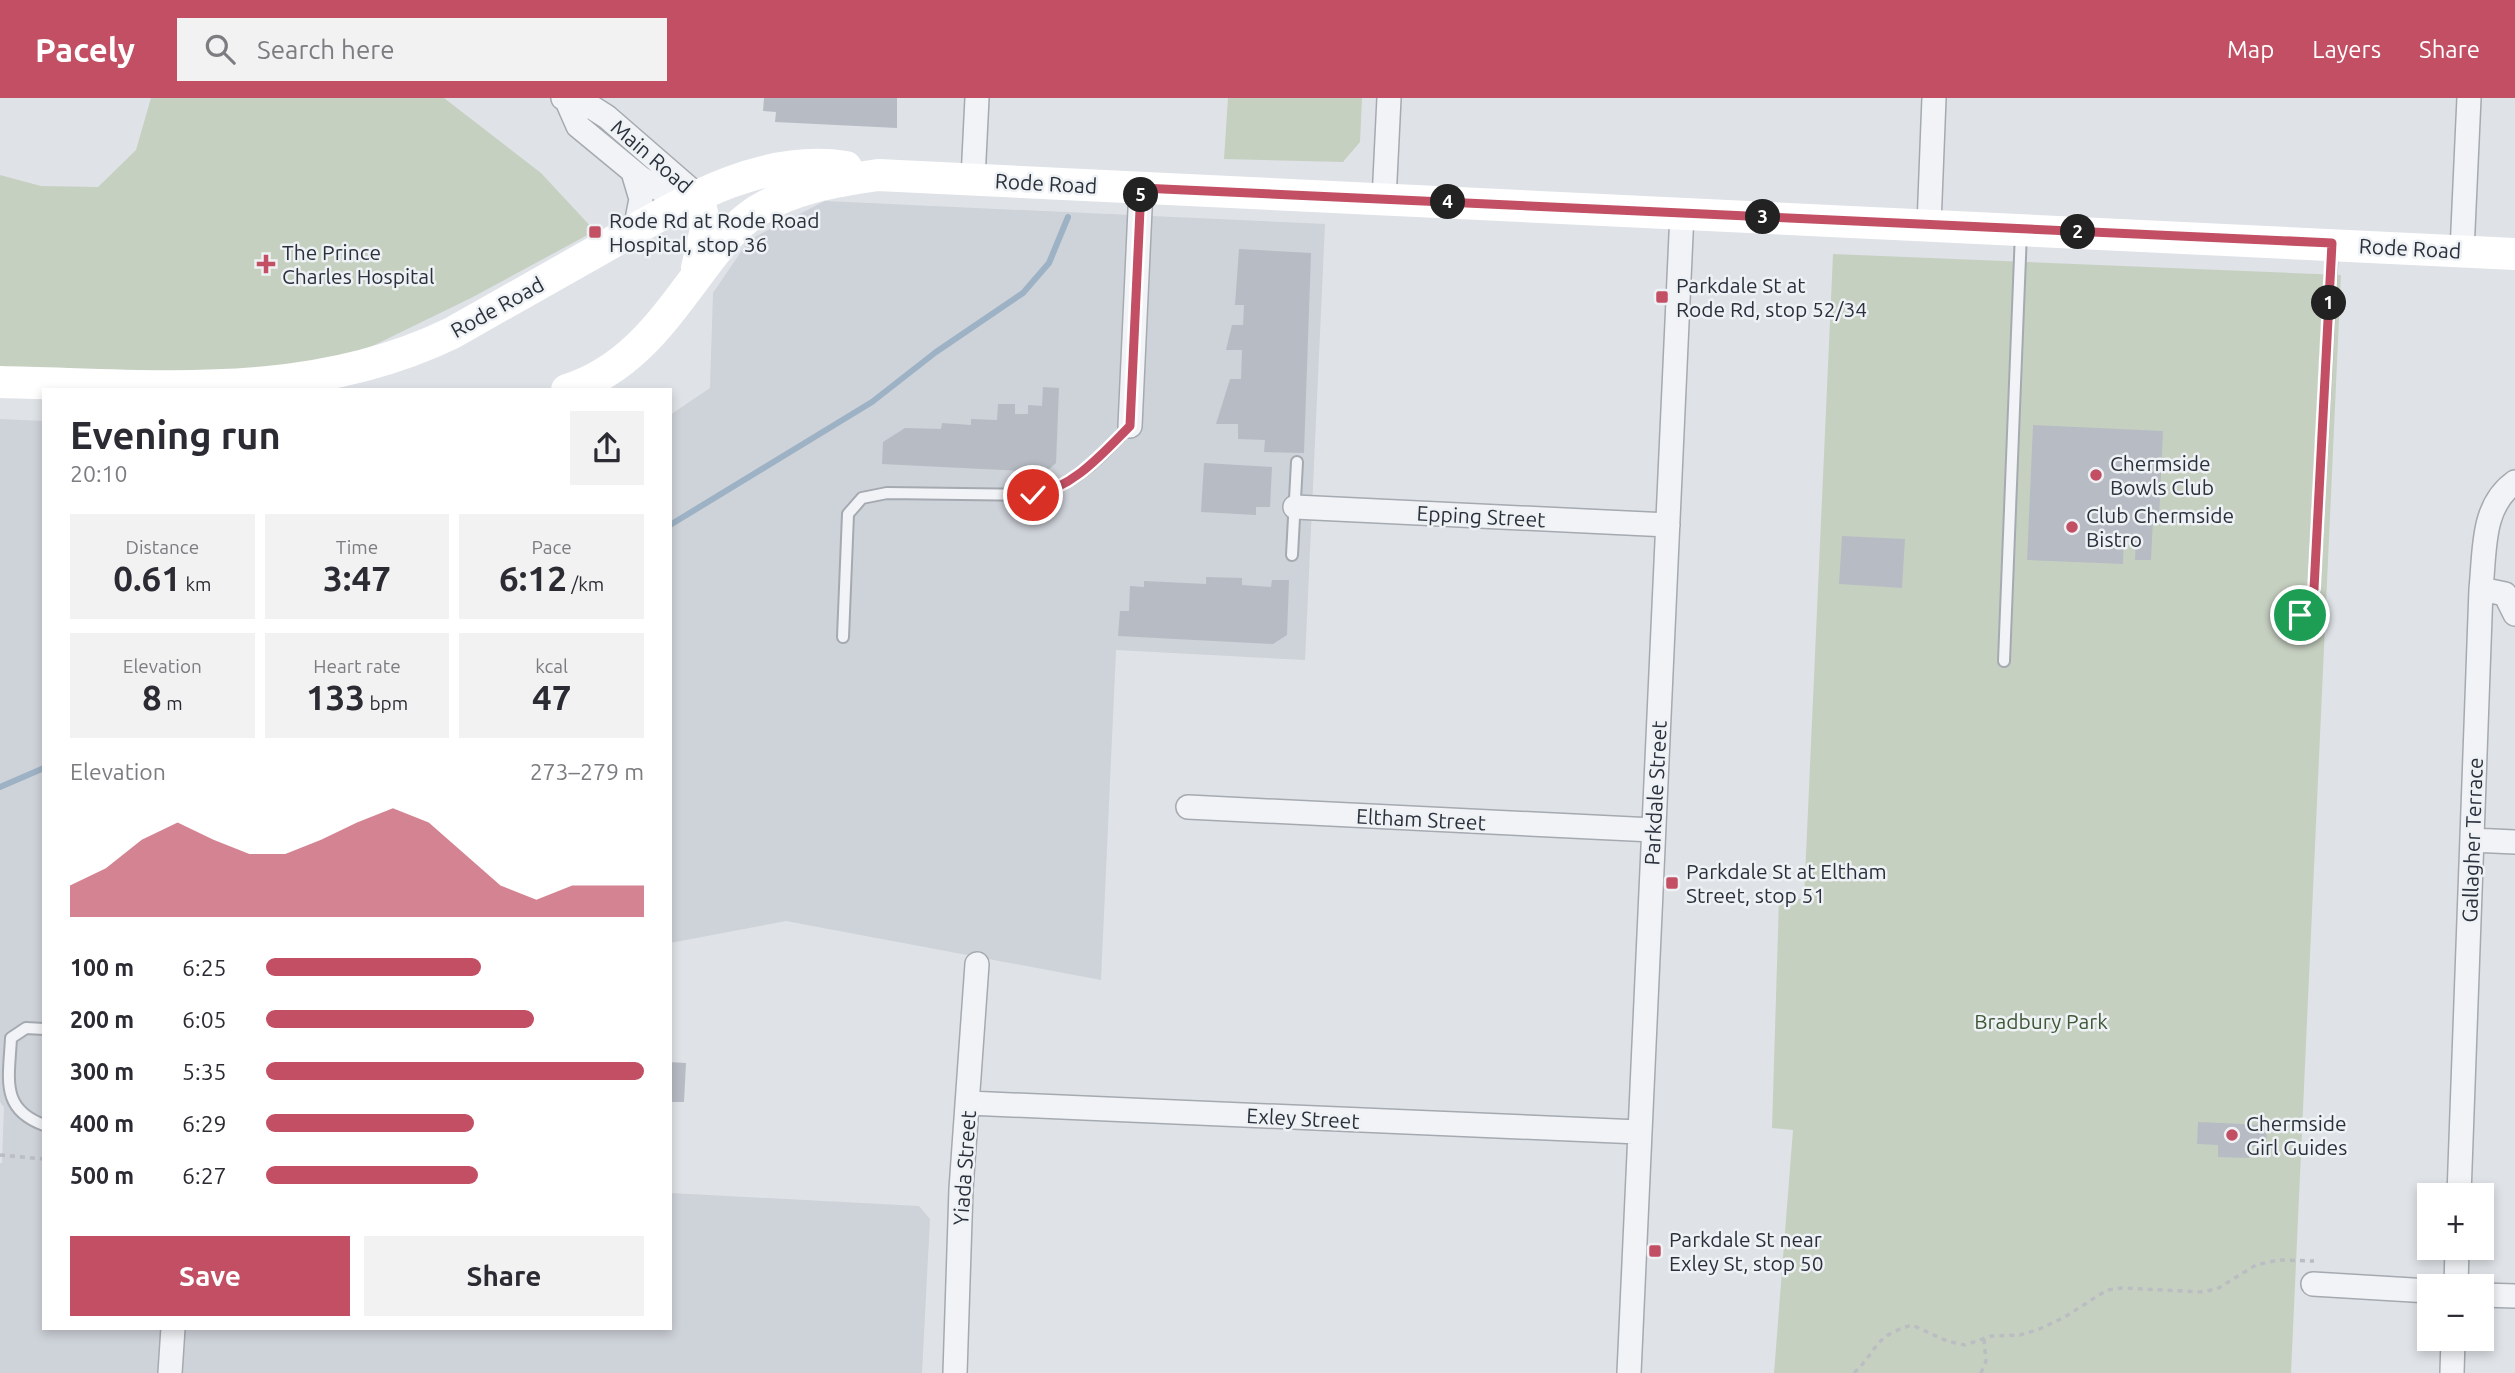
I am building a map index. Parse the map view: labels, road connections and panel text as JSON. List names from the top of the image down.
{
  "streets": {
    "main road": ["Rode Road"],
    "street": [
      "Main Road",
      "Epping Street",
      "Parkdale Street",
      "Eltham Street",
      "Gallagher Terrace",
      "Exley Street",
      "Yiada Street"
    ]
  },
  "crossings": [
    ["Main Road", "Rode Road"],
    ["Rode Road", "Parkdale Street"],
    ["Epping Street", "Parkdale Street"],
    ["Parkdale Street", "Eltham Street"],
    ["Parkdale Street", "Exley Street"],
    ["Exley Street", "Yiada Street"]
  ],
  "parks": ["Bradbury Park"],
  "places": {
    "transit": [
      "Rode Rd at Rode Road Hospital, stop 36",
      "Parkdale St at Rode Rd, stop 52/34",
      "Parkdale St at Eltham Street, stop 51",
      "Parkdale St near Exley St, stop 50"
    ],
    "health": ["The Prince Charles Hospital"],
    "other": ["Chermside Bowls Club", "Club Chermside Bistro", "Chermside Girl Guides"]
  },
  "page": {
    "header": "Pacely",
    "search": "Search here",
    "nav": ["Map", "Layers", "Share"],
    "pins": [
      "5",
      "4",
      "3",
      "2",
      "1"
    ],
    "heading": ["Evening run", "20:10"],
    "stats": [
      ["Distance", "0.61 km"],
      ["Time", "3:47"],
      ["Pace", "6:12 /km"],
      ["Elevation", "8 m"],
      ["Heart rate", "133 bpm"],
      ["kcal", "47"]
    ],
    "chart": ["Elevation", "273–279 m"],
    "list": [
      {
        "name": "100 m",
        "note": "6:25"
      },
      {
        "name": "200 m",
        "note": "6:05"
      },
      {
        "name": "300 m",
        "note": "5:35"
      },
      {
        "name": "400 m",
        "note": "6:29"
      },
      {
        "name": "500 m",
        "note": "6:27"
      }
    ],
    "map_buttons": ["+", "−"],
    "buttons": ["Save", "Share"]
  }
}
